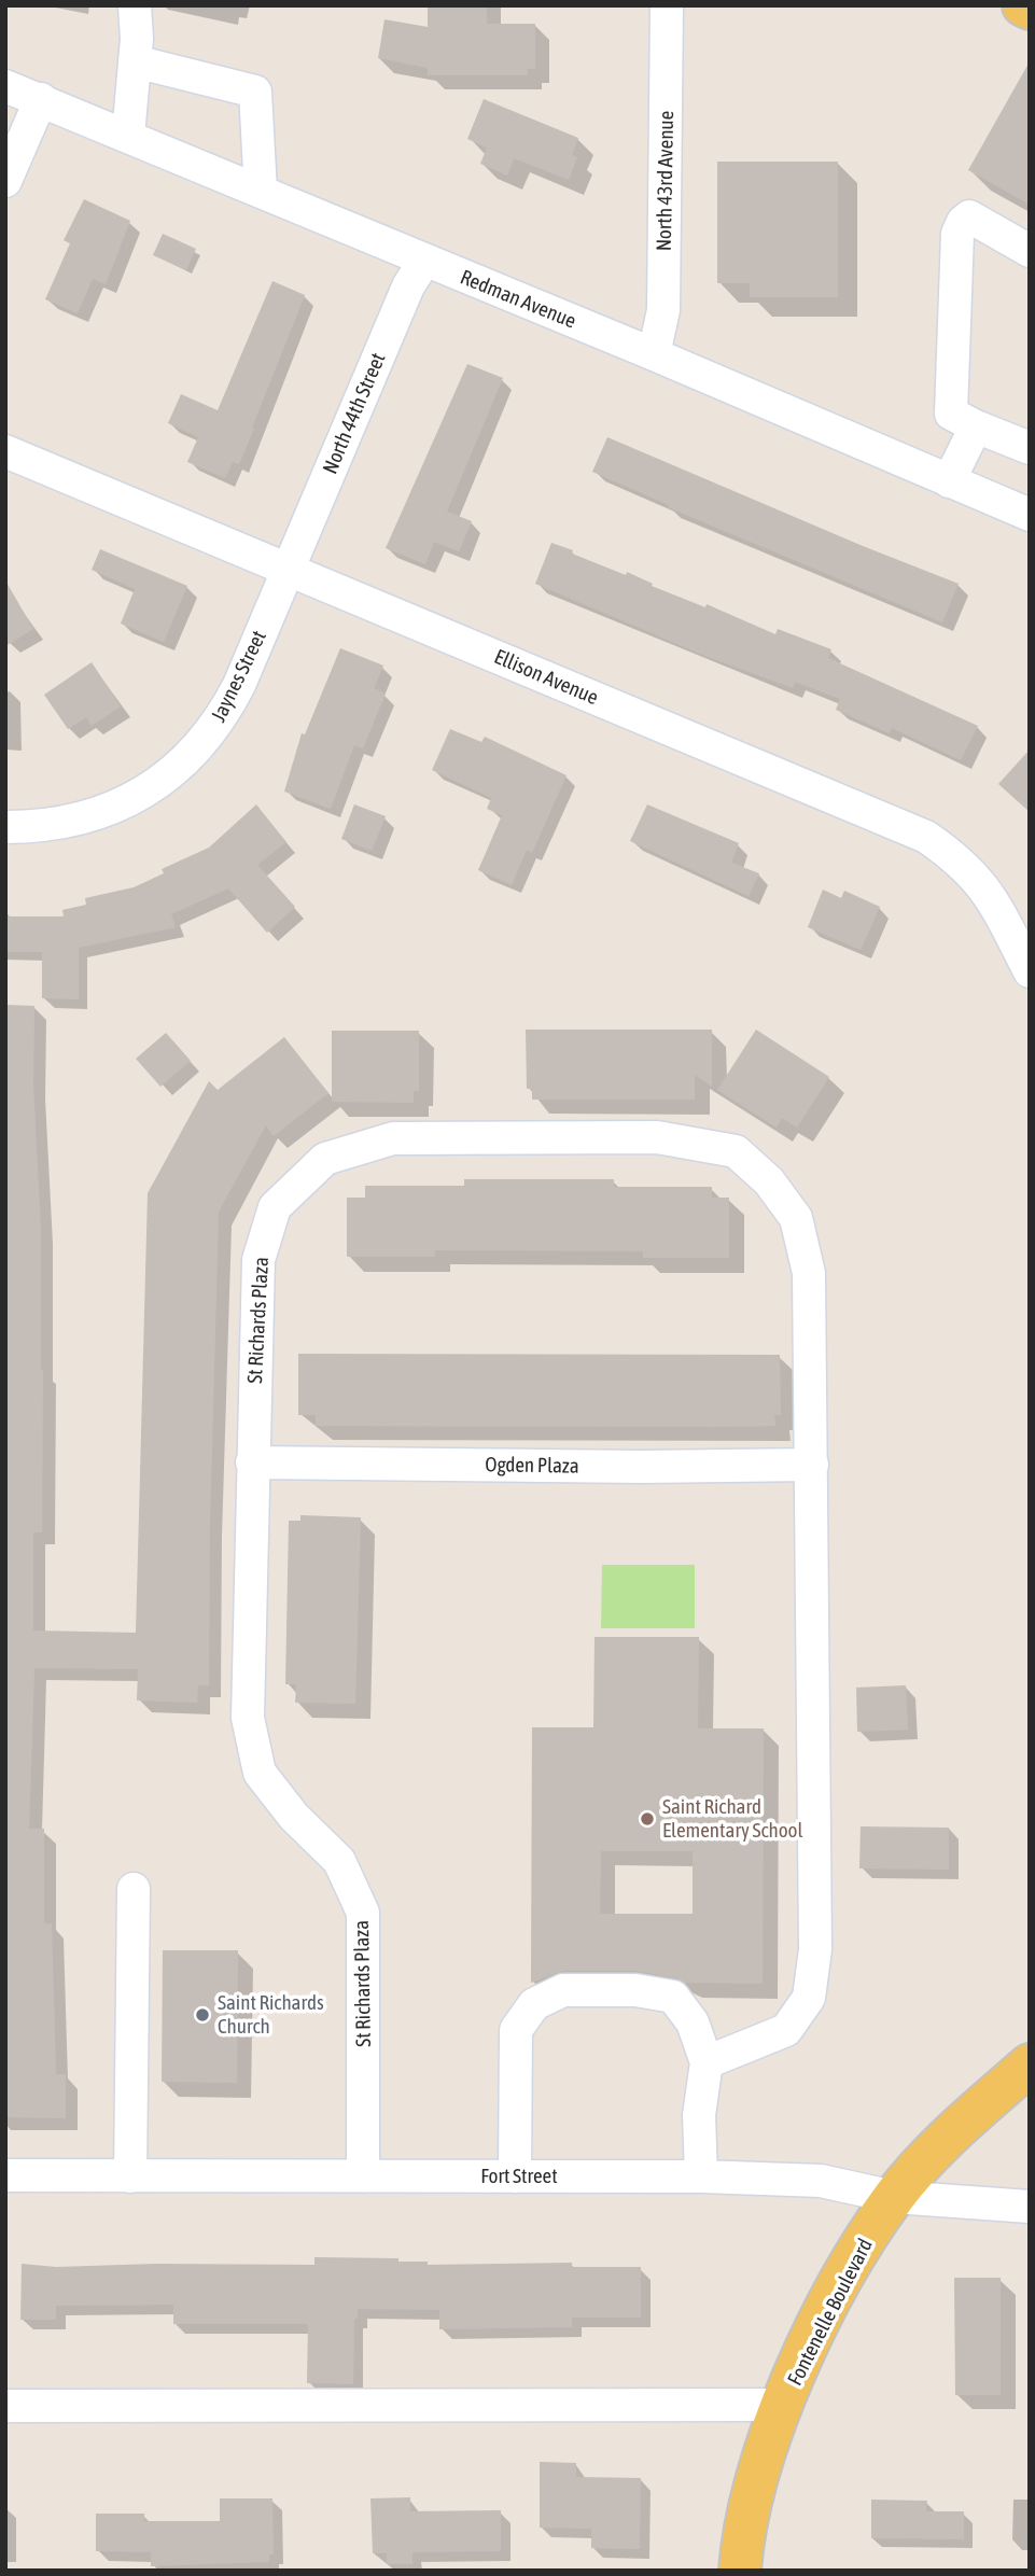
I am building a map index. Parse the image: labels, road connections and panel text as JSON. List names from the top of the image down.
{
  "streets": {
    "main road": ["Fontenelle Boulevard"],
    "street": [
      "North 43rd Avenue",
      "Redman Avenue",
      "North 44th Street",
      "Jaynes Street",
      "Ellison Avenue",
      "St Richards Plaza",
      "Ogden Plaza",
      "Fort Street"
    ]
  },
  "crossings": [
    ["North 43rd Avenue", "Redman Avenue"],
    ["Redman Avenue", "North 44th Street"],
    ["North 44th Street", "Jaynes Street"],
    ["North 44th Street", "Ellison Avenue"],
    ["Jaynes Street", "Ellison Avenue"],
    ["St Richards Plaza", "Ogden Plaza"],
    ["St Richards Plaza", "Fort Street"],
    ["Fort Street", "Fontenelle Boulevard"]
  ],
  "places": ["Saint Richard Elementary School", "Saint Richards Church"]
}
